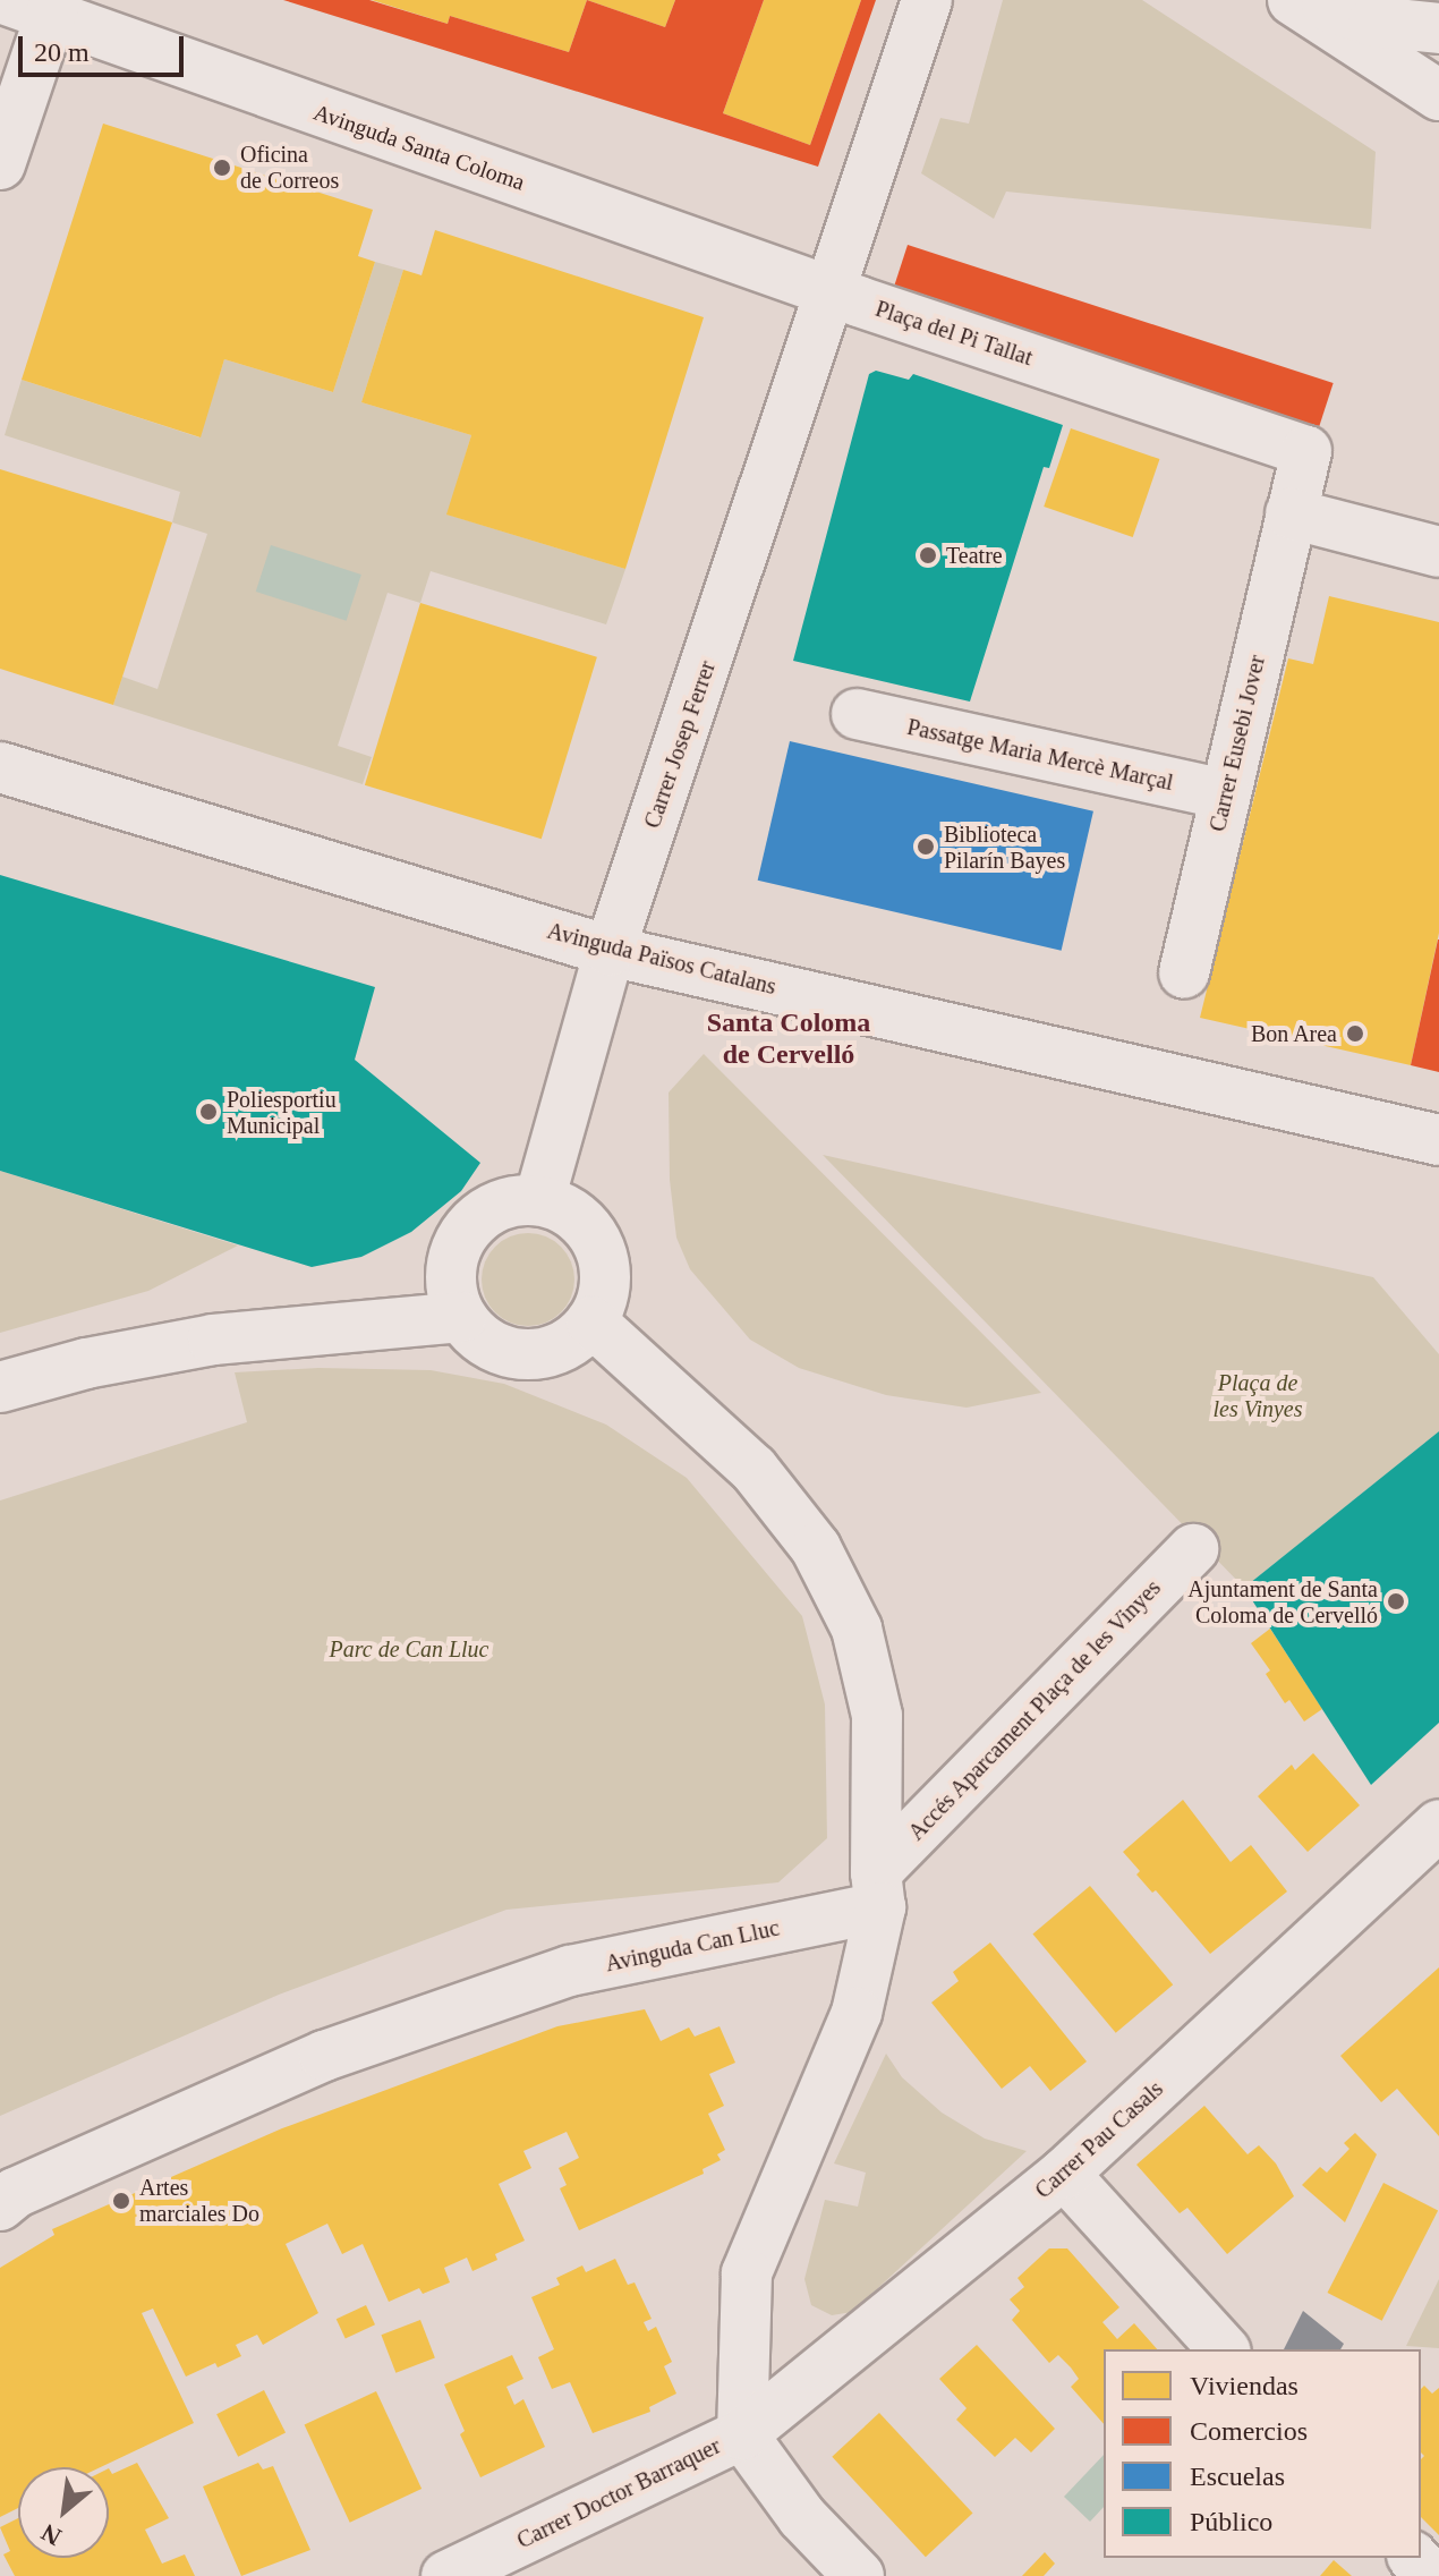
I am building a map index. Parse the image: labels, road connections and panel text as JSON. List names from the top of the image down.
{
  "streets": {
    "street": [
      "Avinguda Santa Coloma",
      "Plaça del Pi Tallat",
      "Carrer Eusebi Jover",
      "Carrer Josep Ferrer",
      "Passatge Maria Mercè Marçal",
      "Avinguda Països Catalans",
      "Accés Aparcament Plaça de les Vinyes",
      "Avinguda Can Lluc",
      "Carrer Pau Casals",
      "Carrer Doctor Barraquer"
    ]
  },
  "crossings": [
    ["Avinguda Santa Coloma", "Plaça del Pi Tallat"],
    ["Avinguda Santa Coloma", "Carrer Josep Ferrer"],
    ["Plaça del Pi Tallat", "Carrer Eusebi Jover"],
    ["Plaça del Pi Tallat", "Carrer Josep Ferrer"],
    ["Carrer Eusebi Jover", "Passatge Maria Mercè Marçal"],
    ["Carrer Josep Ferrer", "Avinguda Països Catalans"],
    ["Accés Aparcament Plaça de les Vinyes", "Avinguda Can Lluc"],
    ["Carrer Pau Casals", "Carrer Doctor Barraquer"]
  ],
  "districts": ["Santa Coloma de Cervelló"],
  "parks": ["Plaça de les Vinyes", "Parc de Can Lluc"],
  "places": [
    "Oficina de Correos",
    "Teatre",
    "Biblioteca Pilarín Bayes",
    "Bon Area",
    "Poliesportiu Municipal",
    "Ajuntament de Santa Coloma de Cervelló",
    "Artes marciales Do"
  ],
  "legend": [
    "Viviendas",
    "Comercios",
    "Escuelas",
    "Público"
  ],
  "scale_bar": "20 m",
  "north": "bottom left"
}
